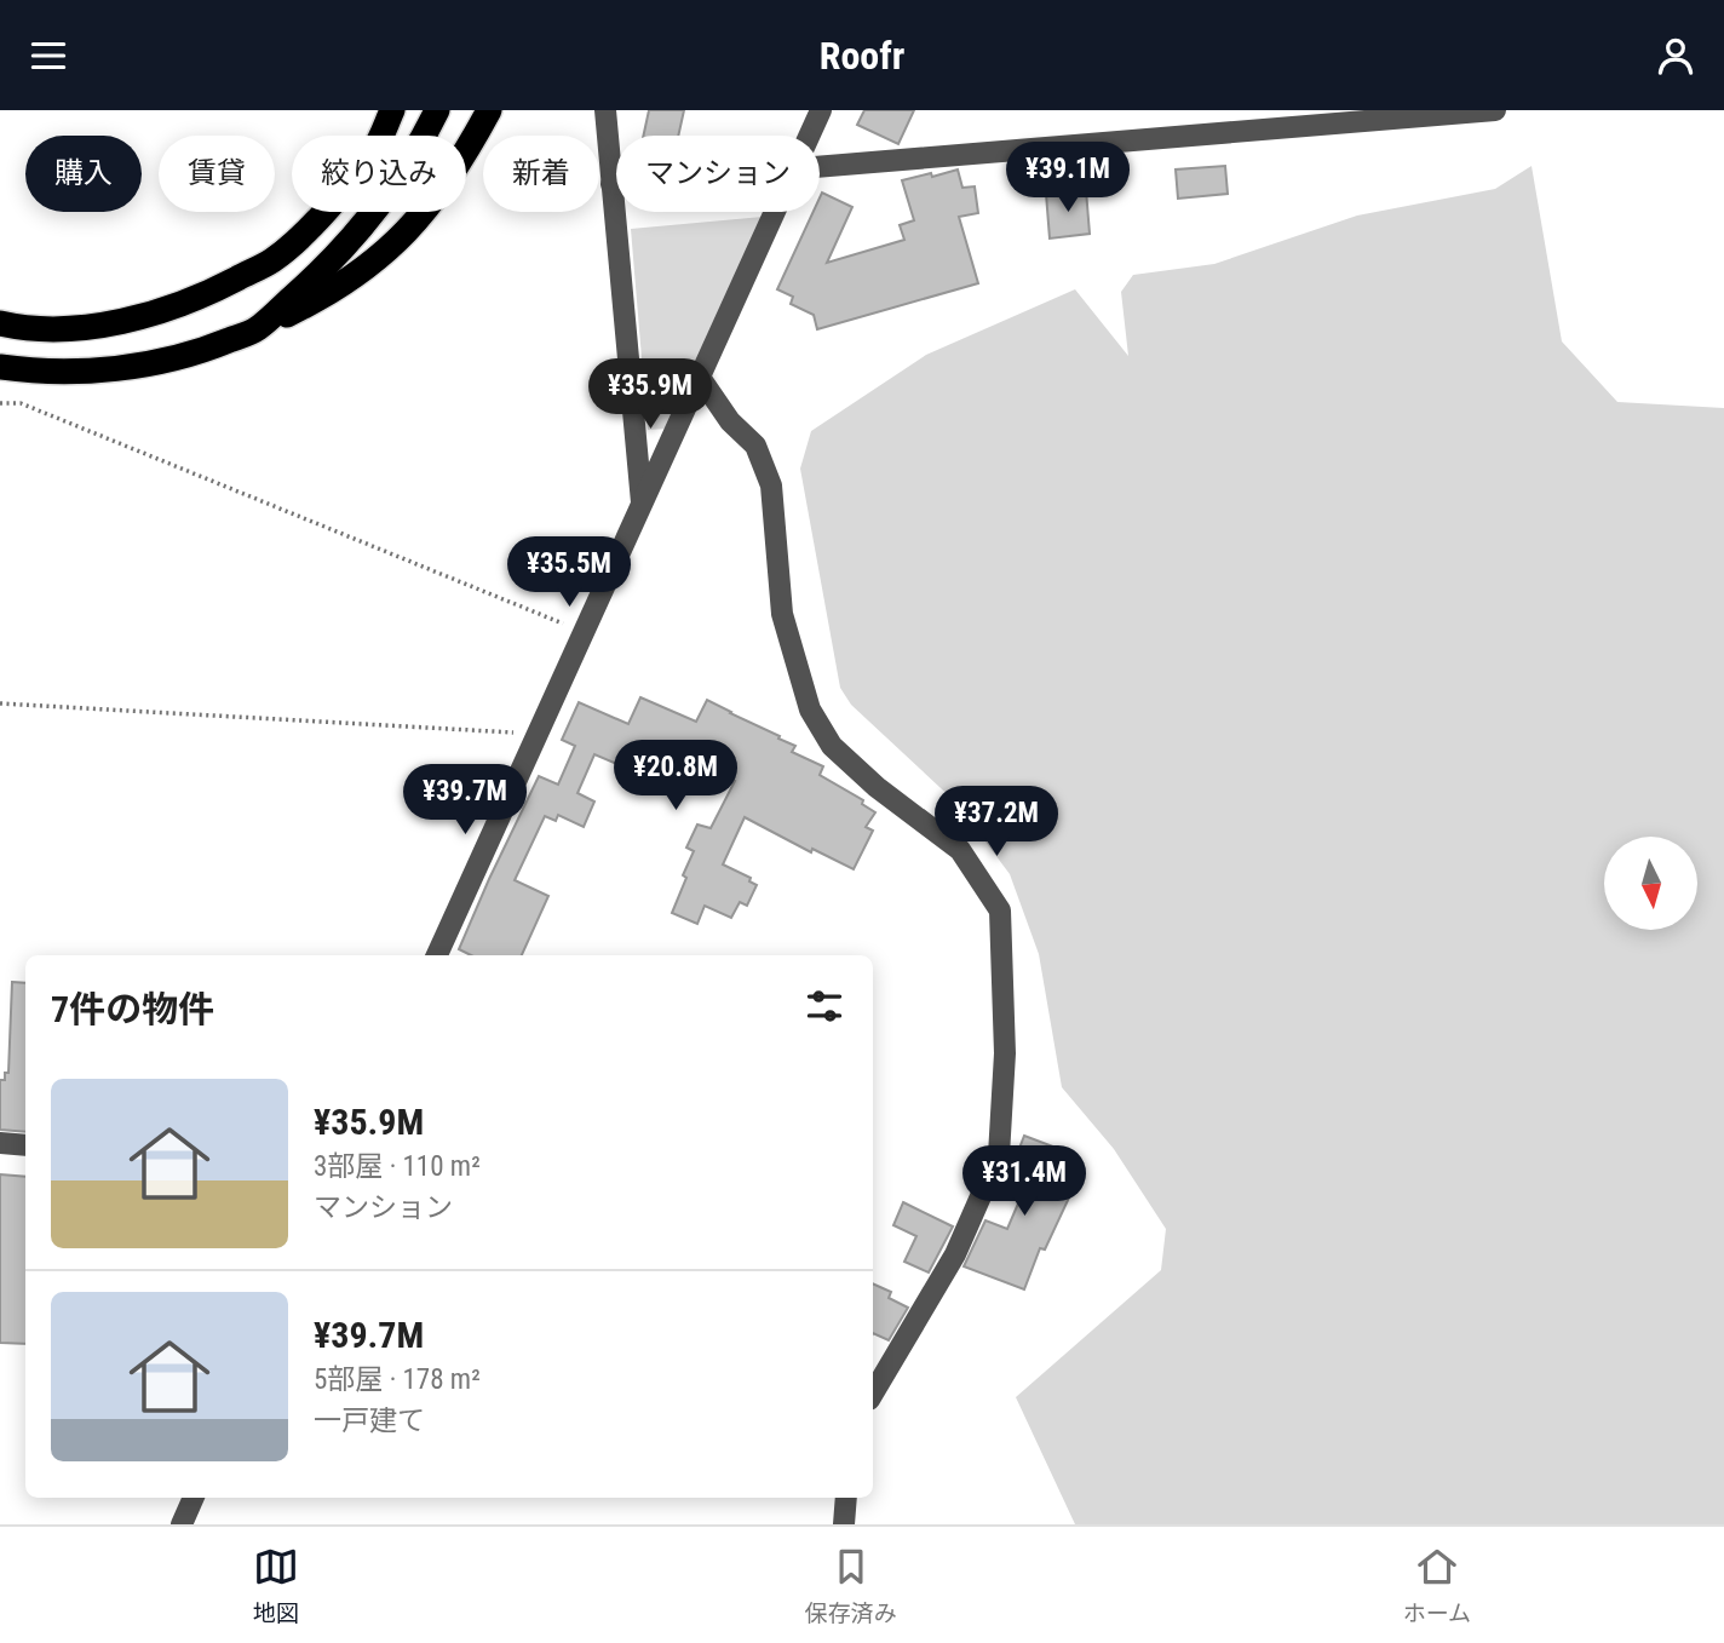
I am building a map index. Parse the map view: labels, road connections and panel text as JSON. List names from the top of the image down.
{
  "north": "bottom",
  "page": {
    "header": "Roofr",
    "chip": [
      "購入",
      "賃貸",
      "絞り込み",
      "新着",
      "マンション"
    ],
    "price": [
      "¥39.1M",
      "¥35.9M",
      "¥35.5M",
      "¥20.8M",
      "¥39.7M",
      "¥37.2M",
      "¥31.4M"
    ],
    "heading": "7件の物件",
    "list": [
      {
        "name": "¥35.9M",
        "note": "3部屋 · 110 m² · マンション"
      },
      {
        "name": "¥39.7M",
        "note": "5部屋 · 178 m² · 一戸建て"
      }
    ],
    "tabs": ["地図", "保存済み", "ホーム"]
  }
}
